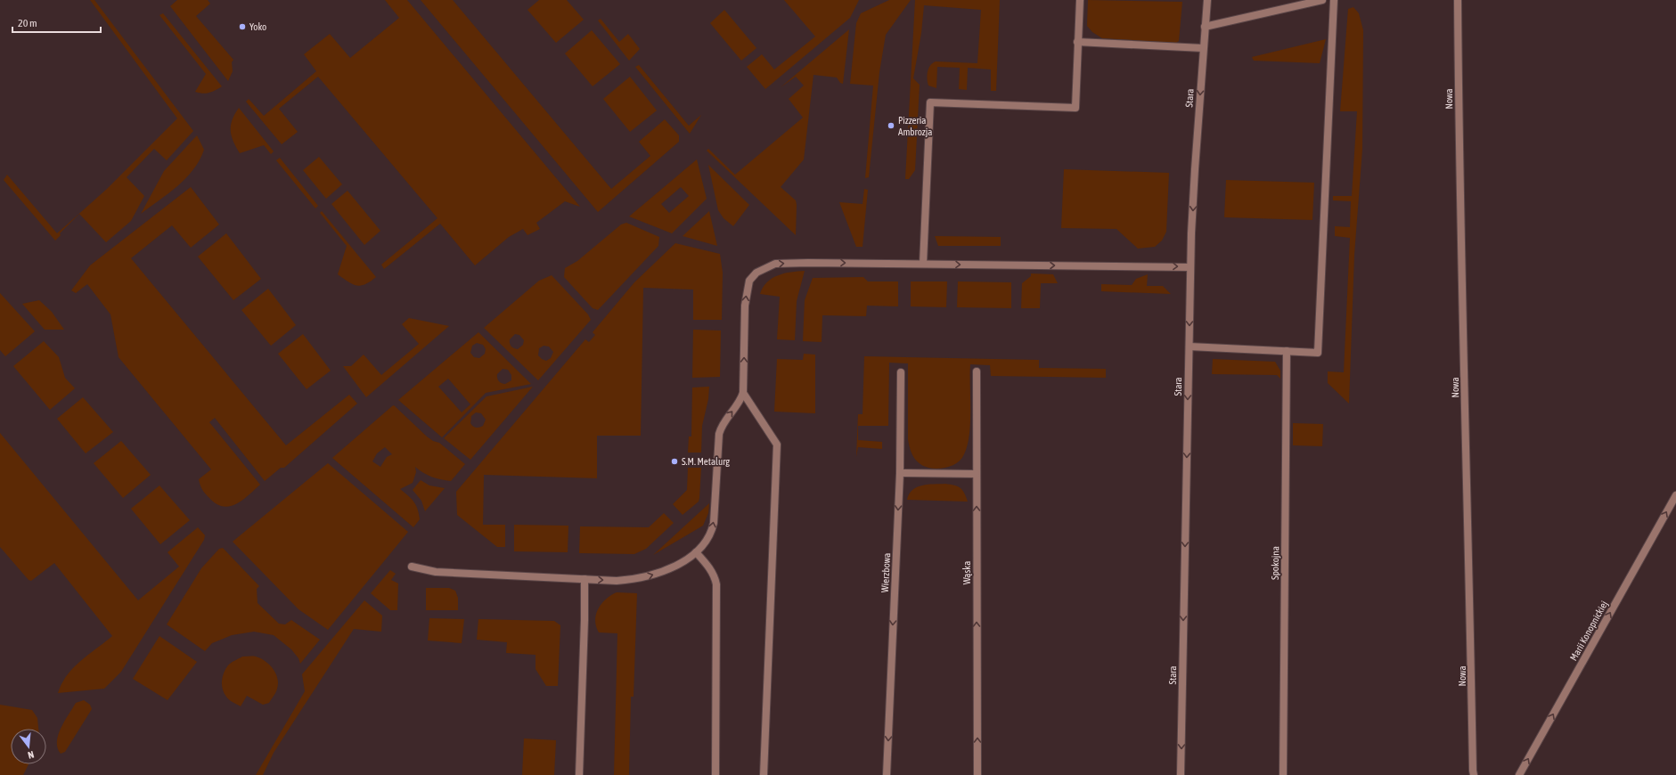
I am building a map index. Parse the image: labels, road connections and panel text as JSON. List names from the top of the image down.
{
  "streets": {
    "street": [
      "Stara",
      "Nowa",
      "Spokojna",
      "Wierzbowa",
      "Wąska",
      "Marii Konopnickiej"
    ]
  },
  "one_way": [
    "Stara",
    "Wierzbowa",
    "Wąska",
    "Marii Konopnickiej"
  ],
  "places": ["Yoko", "Pizzeria Ambrozja", "S.M. Metalurg"],
  "scale_bar": "20 m",
  "north": "bottom"
}
